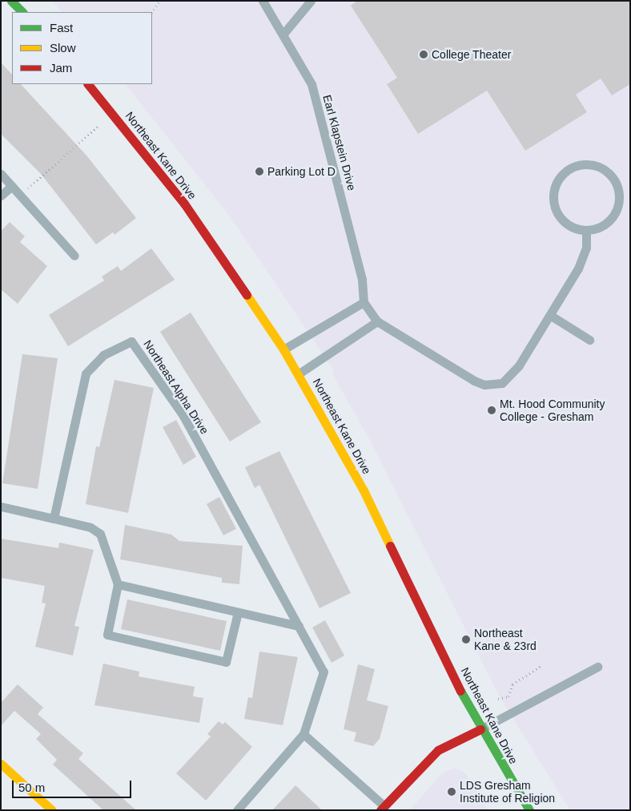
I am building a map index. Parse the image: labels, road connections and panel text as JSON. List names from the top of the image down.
{
  "streets": {
    "main road": ["Northeast Kane Drive"],
    "lane": ["Earl Klapstein Drive", "Northeast Alpha Drive"]
  },
  "places": [
    "College Theater",
    "Parking Lot D",
    "Mt. Hood Community College - Gresham",
    "Northeast Kane & 23rd",
    "LDS Gresham Institute of Religion"
  ],
  "legend": ["Fast", "Slow", "Jam"],
  "scale_bar": "50 m"
}
